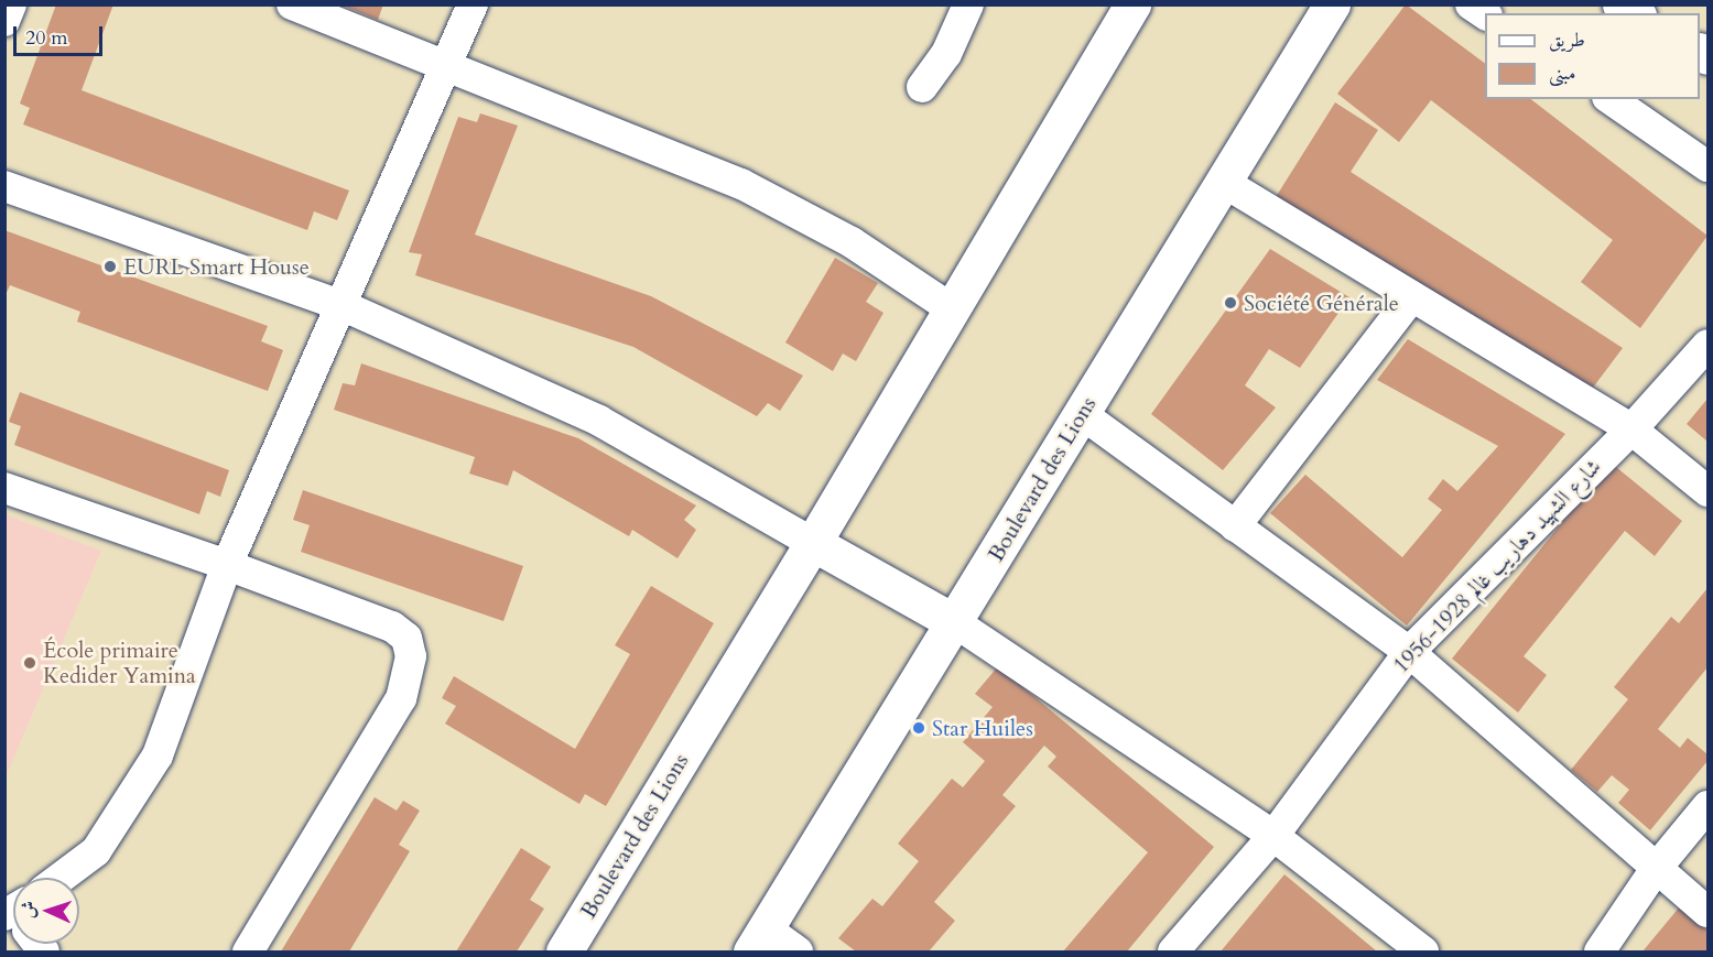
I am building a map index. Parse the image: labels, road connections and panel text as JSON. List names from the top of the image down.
{
  "streets": {
    "main road": ["Boulevard des Lions"],
    "street": ["شارع الشهيد دهاريب غالم 1928-1956"]
  },
  "places": [
    "EURL Smart House",
    "Société Générale",
    "École primaire Kedider Yamina",
    "Star Huiles"
  ],
  "legend": ["طريق", "مبنى"],
  "scale_bar": "20 m",
  "north": "left"
}
